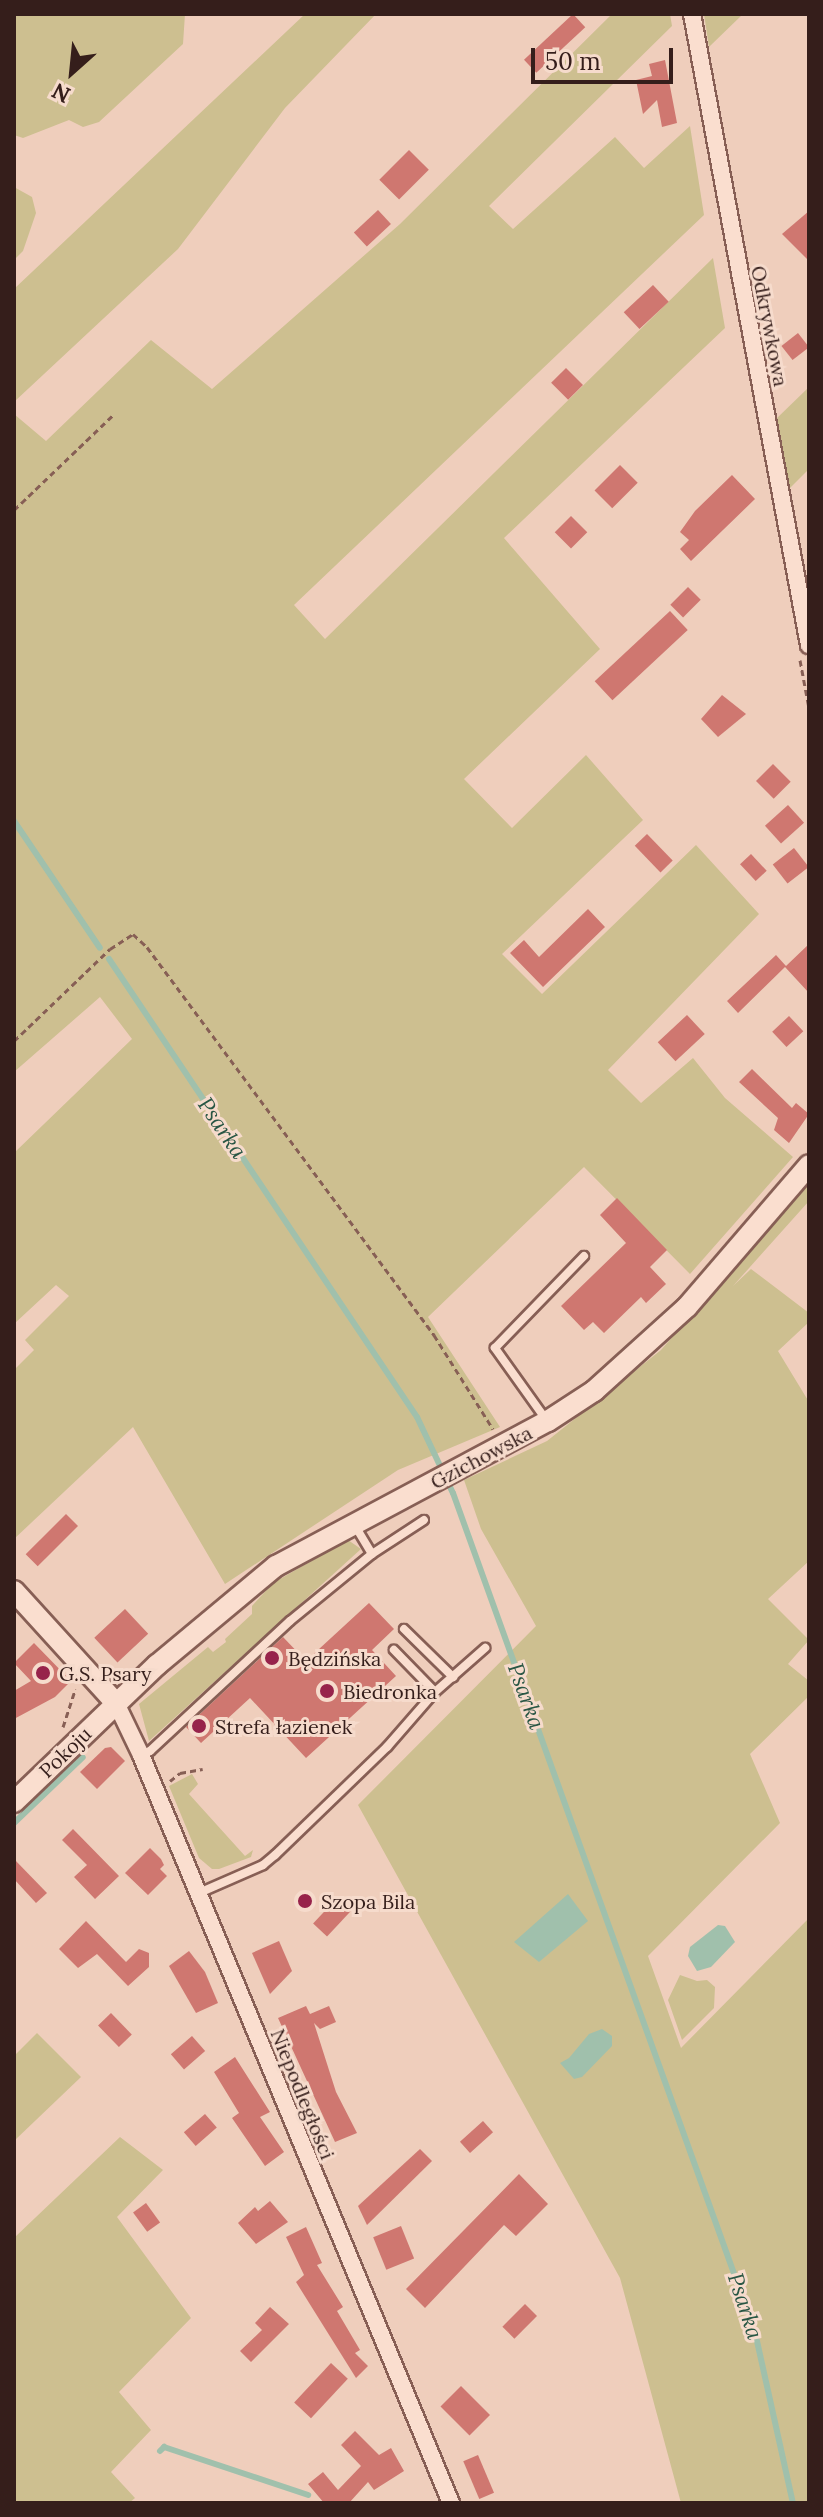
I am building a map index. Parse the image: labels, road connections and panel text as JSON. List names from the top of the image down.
{
  "streets": {
    "street": [
      "Odkrywkowa",
      "Gzichowska",
      "Pokoju",
      "Niepodległości"
    ]
  },
  "crossings": [
    ["Gzichowska", "Pokoju"],
    ["Gzichowska", "Niepodległości"],
    ["Pokoju", "Niepodległości"]
  ],
  "water": ["Psarka"],
  "places": [
    "Będzińska",
    "G.S. Psary",
    "Biedronka",
    "Strefa łazienek",
    "Szopa Bila"
  ],
  "scale_bar": "50 m",
  "north": "bottom left"
}
